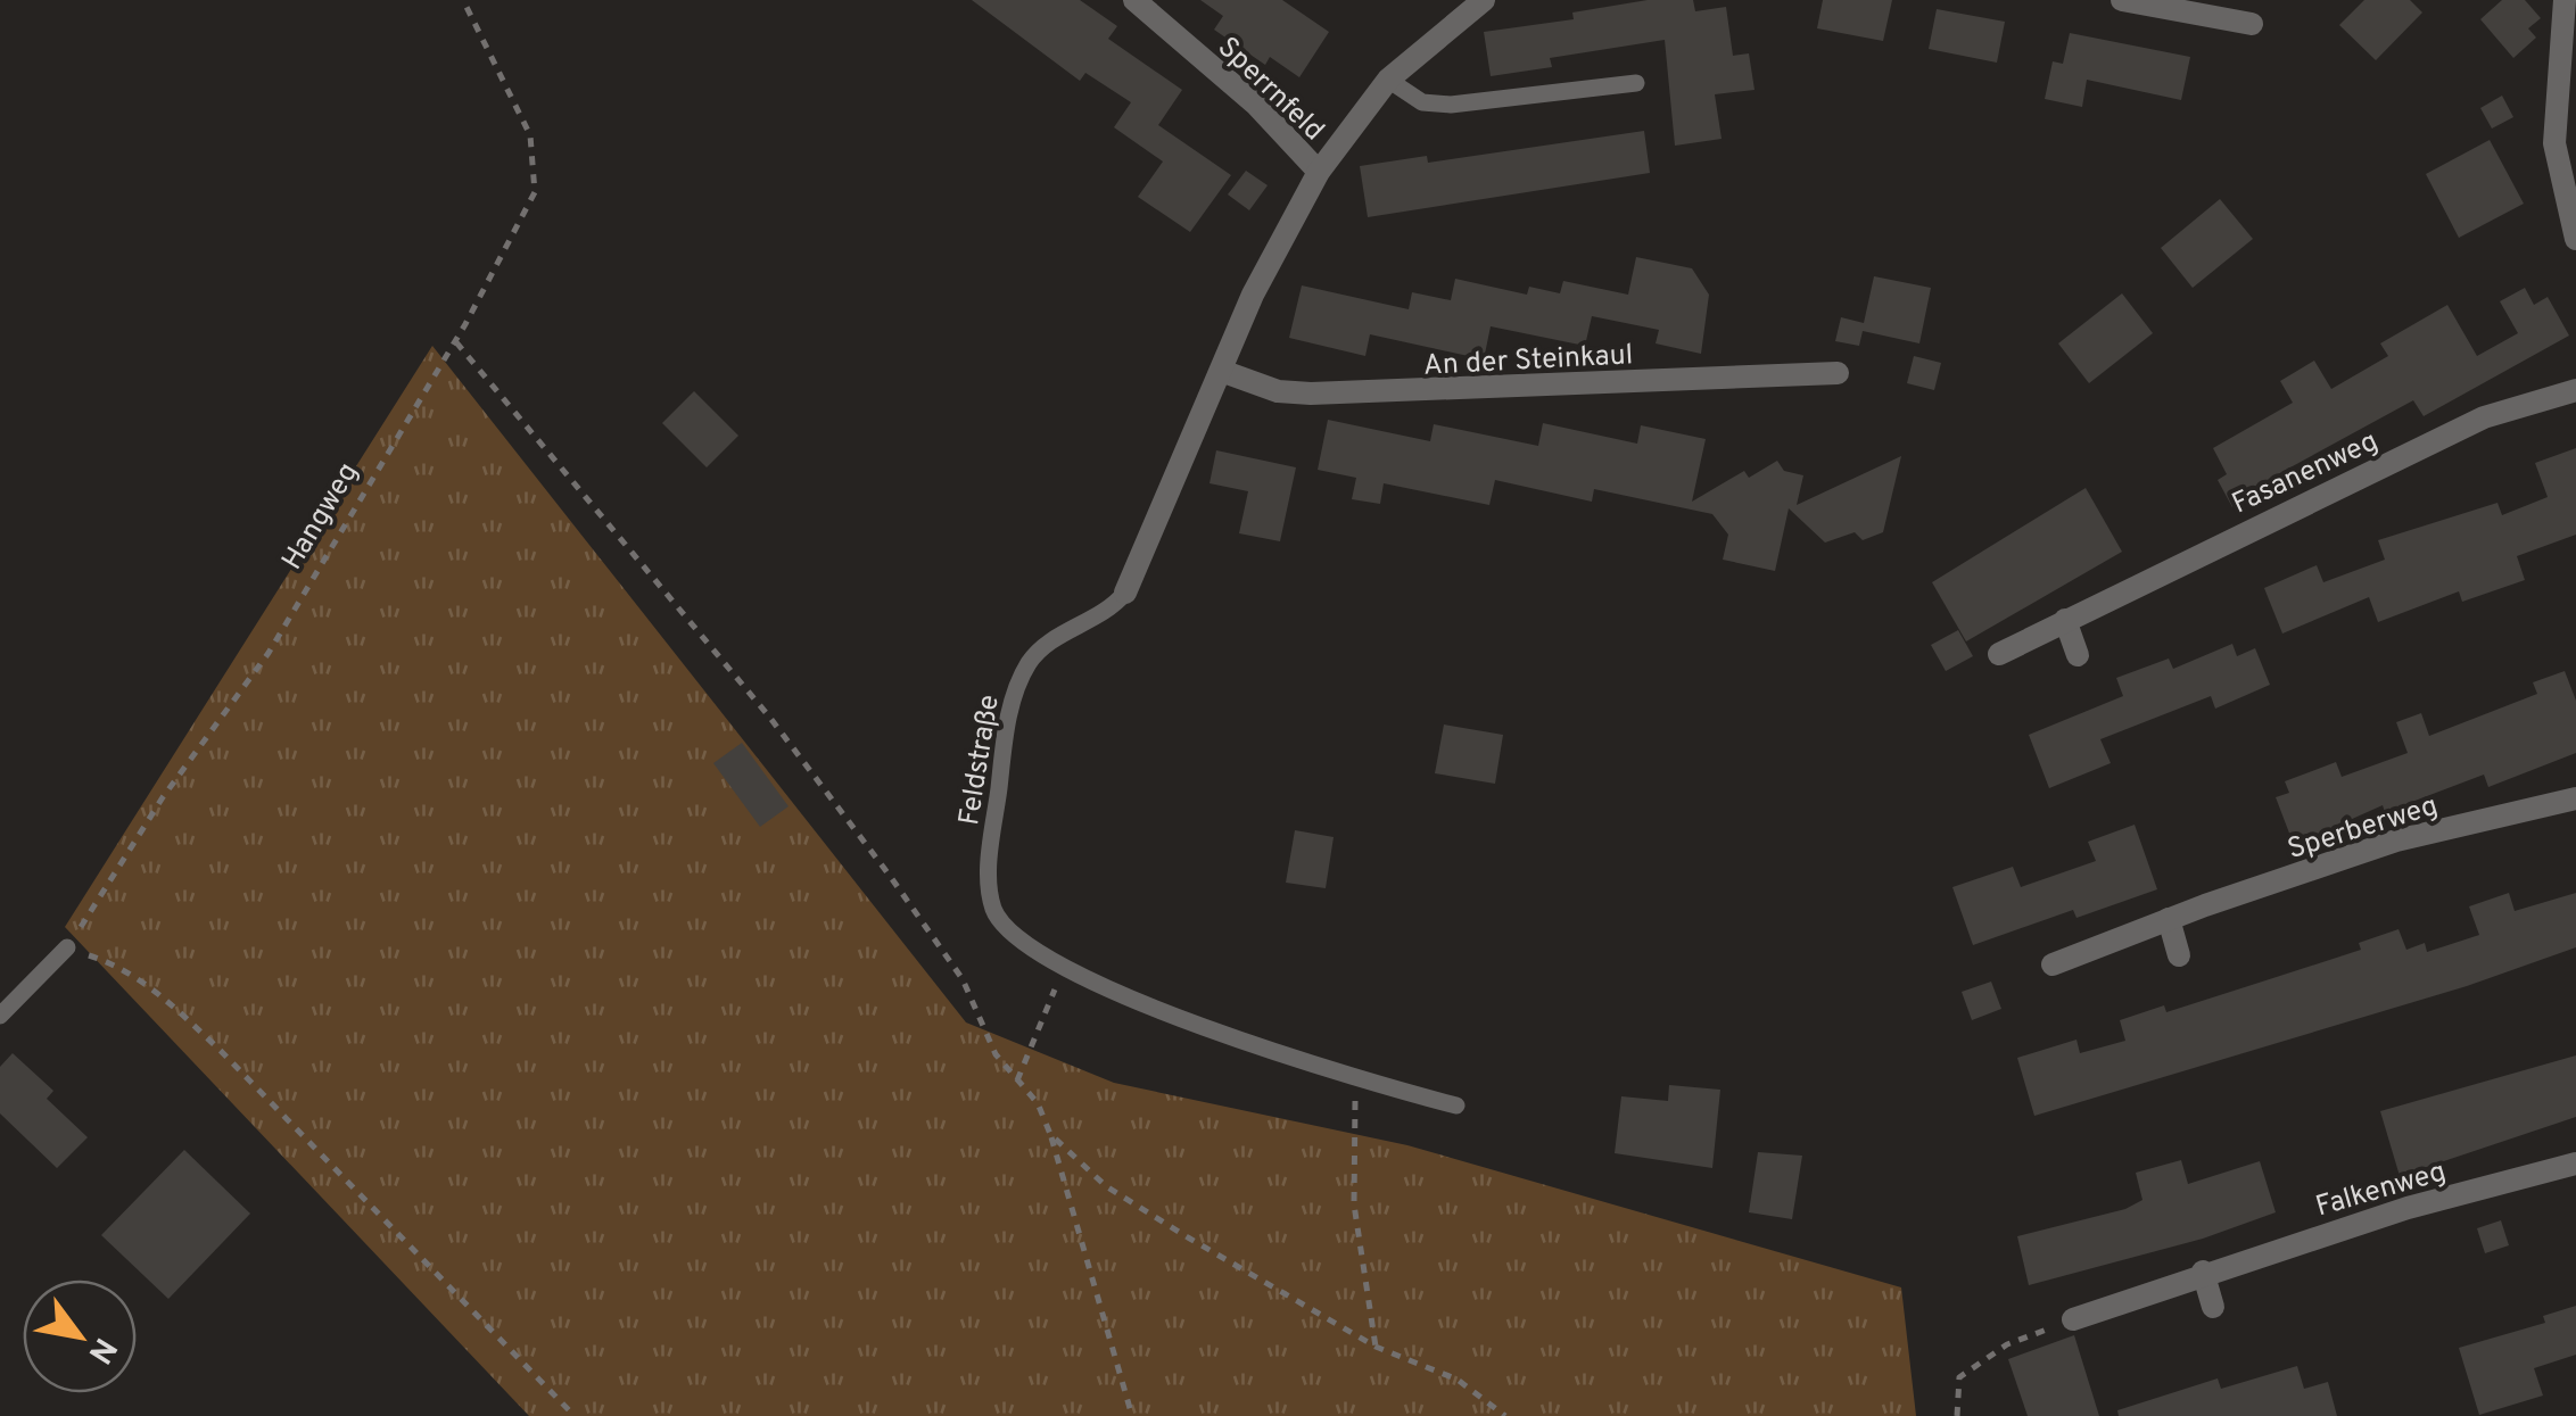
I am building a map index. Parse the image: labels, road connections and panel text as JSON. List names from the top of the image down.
{
  "streets": {
    "street": [
      "Sperrnfeld",
      "An der Steinkaul",
      "Fasanenweg",
      "Feldstraße",
      "Sperberweg",
      "Falkenweg"
    ],
    "path": ["Hangweg"]
  },
  "crossings": [
    ["Sperrnfeld", "Feldstraße"],
    ["An der Steinkaul", "Feldstraße"]
  ],
  "north": "bottom right"
}
